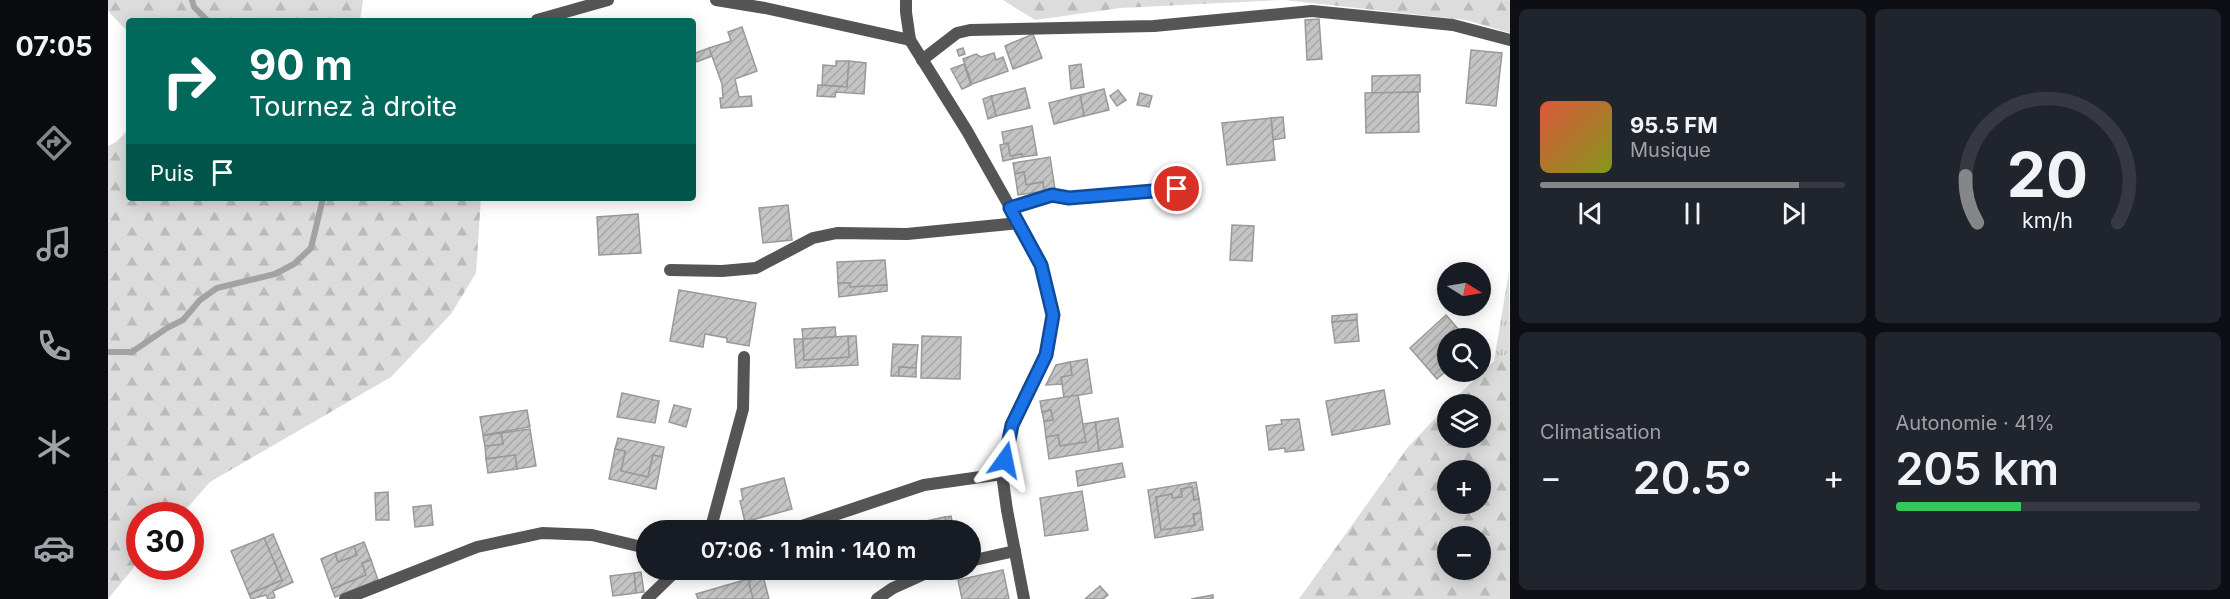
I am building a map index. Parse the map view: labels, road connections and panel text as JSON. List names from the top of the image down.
{
  "north": "right",
  "page": {
    "tabs": "07:05",
    "turn": ["90 m", "Tournez à droite"],
    "song": ["95.5 FM", "Musique"],
    "then": "Puis",
    "map_buttons": ["+", "−"],
    "tile": [
      "Climatisation",
      ["Autonomie · 41%", "205 km"]
    ],
    "heat": ["−", "20.5°", "+"],
    "limit": "30",
    "trip": "07:06 · 1 min · 140 m",
    "gauge": ["20", "km/h"]
  }
}
